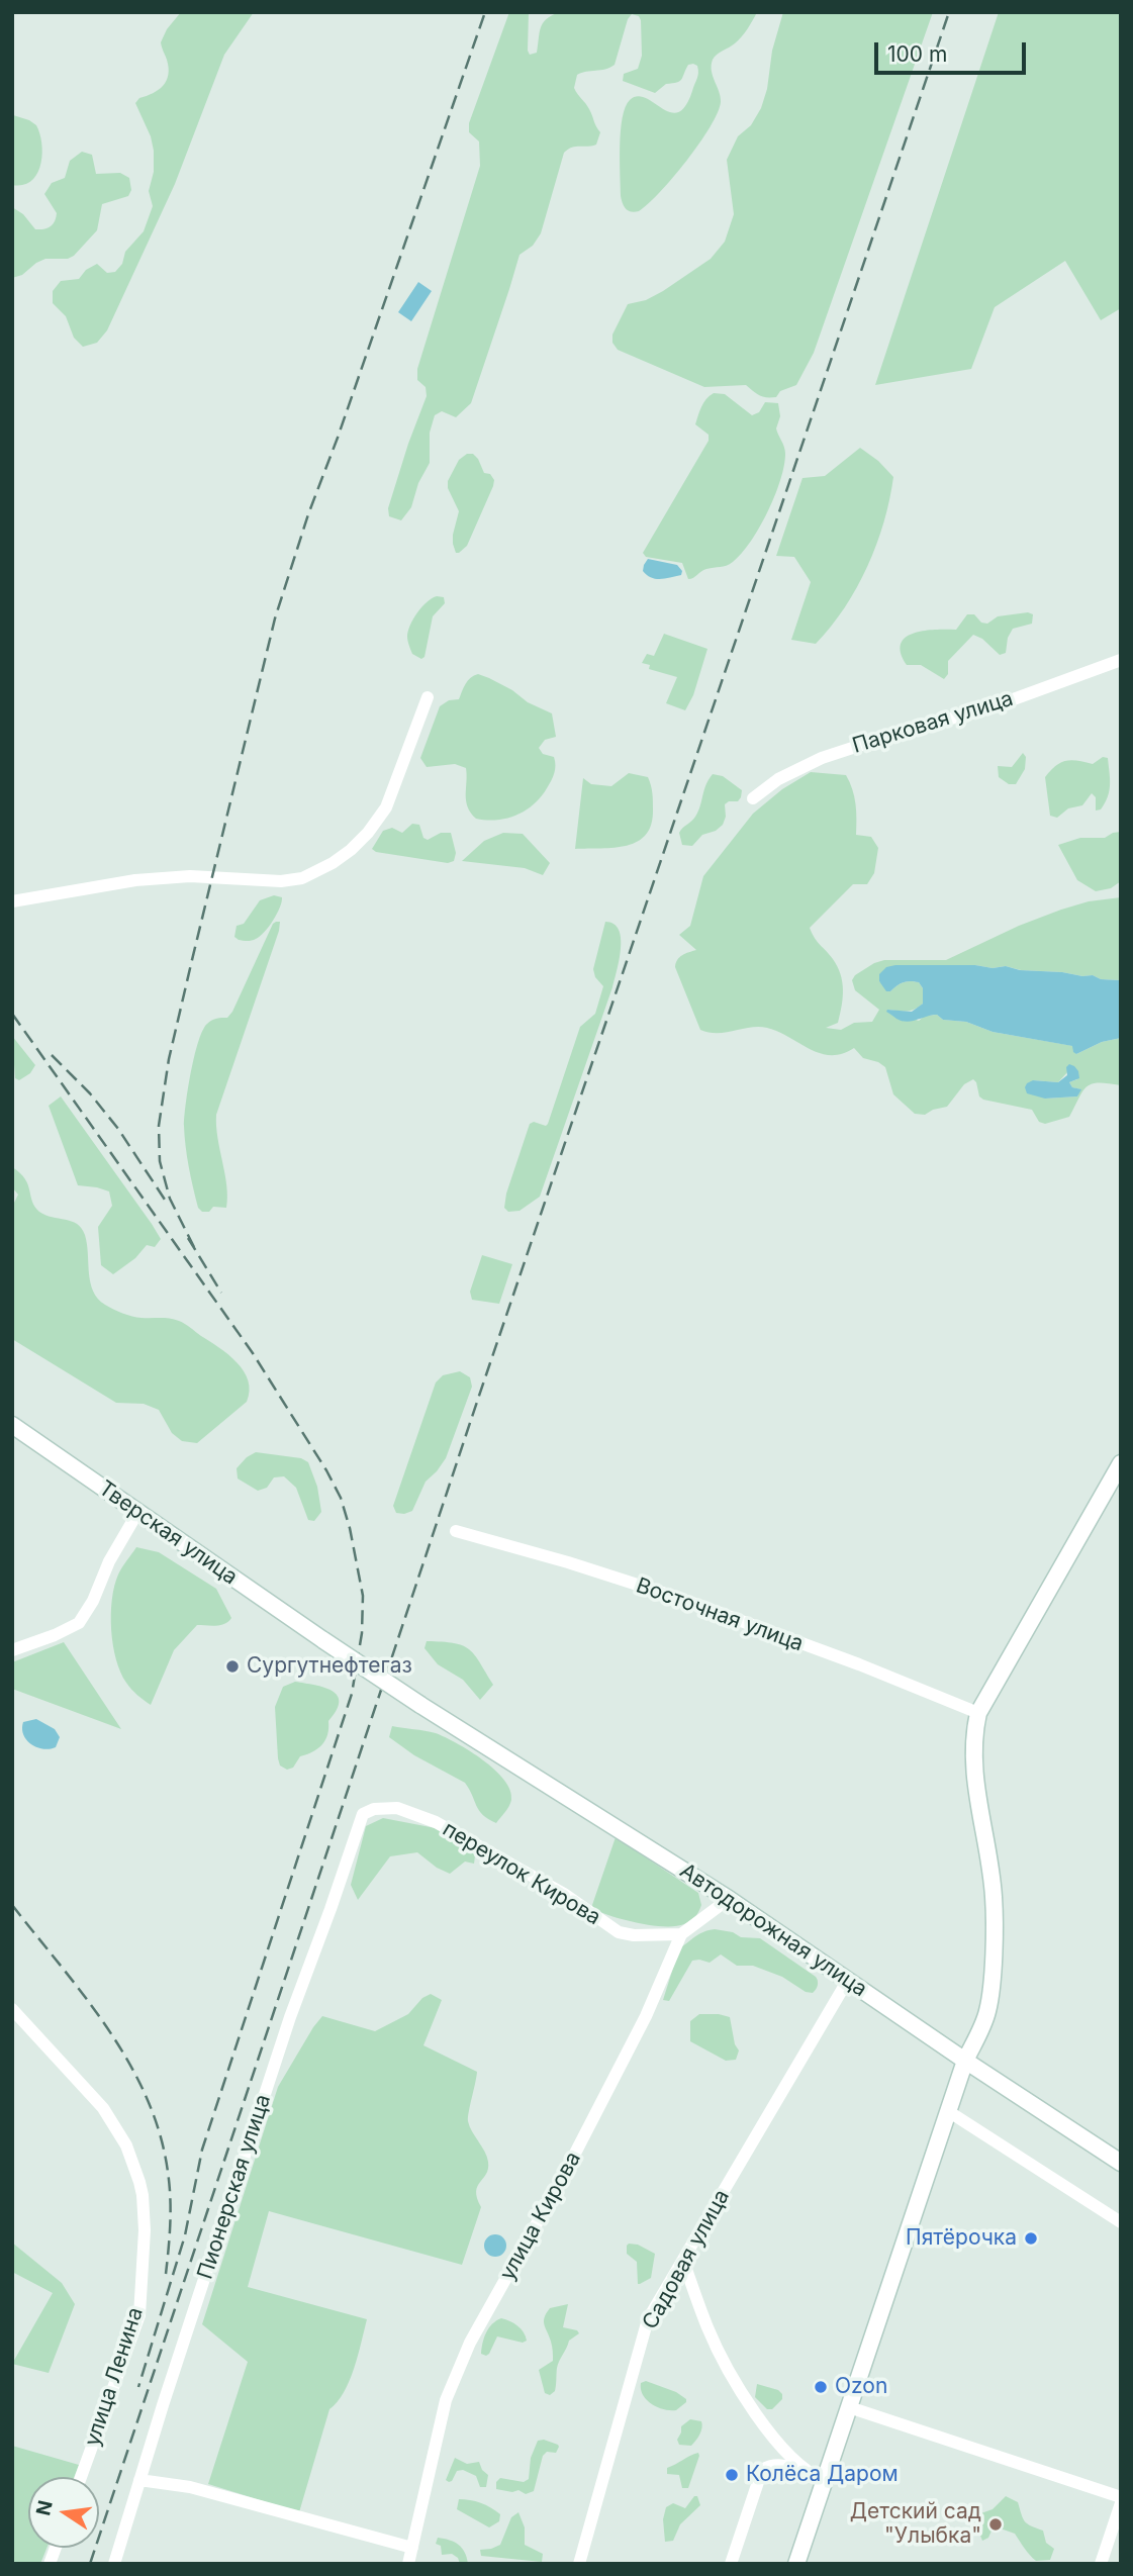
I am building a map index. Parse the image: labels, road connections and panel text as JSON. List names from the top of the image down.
{
  "streets": {
    "main road": ["Тверская улица", "Автодорожная улица"],
    "street": [
      "Парковая улица",
      "Восточная улица",
      "переулок Кирова",
      "Пионерская улица",
      "улица Кирова",
      "Садовая улица",
      "улица Ленина"
    ]
  },
  "crossings": [
    ["Тверская улица", "Автодорожная улица"],
    ["переулок Кирова", "Пионерская улица"],
    ["переулок Кирова", "улица Кирова"],
    ["Автодорожная улица", "улица Кирова"],
    ["Автодорожная улица", "Садовая улица"]
  ],
  "places": [
    "Сургутнефтегаз",
    "Пятёрочка",
    "Ozon",
    "Колёса Даром",
    "Детский сад \"Улыбка\""
  ],
  "scale_bar": "100 m",
  "north": "left"
}
